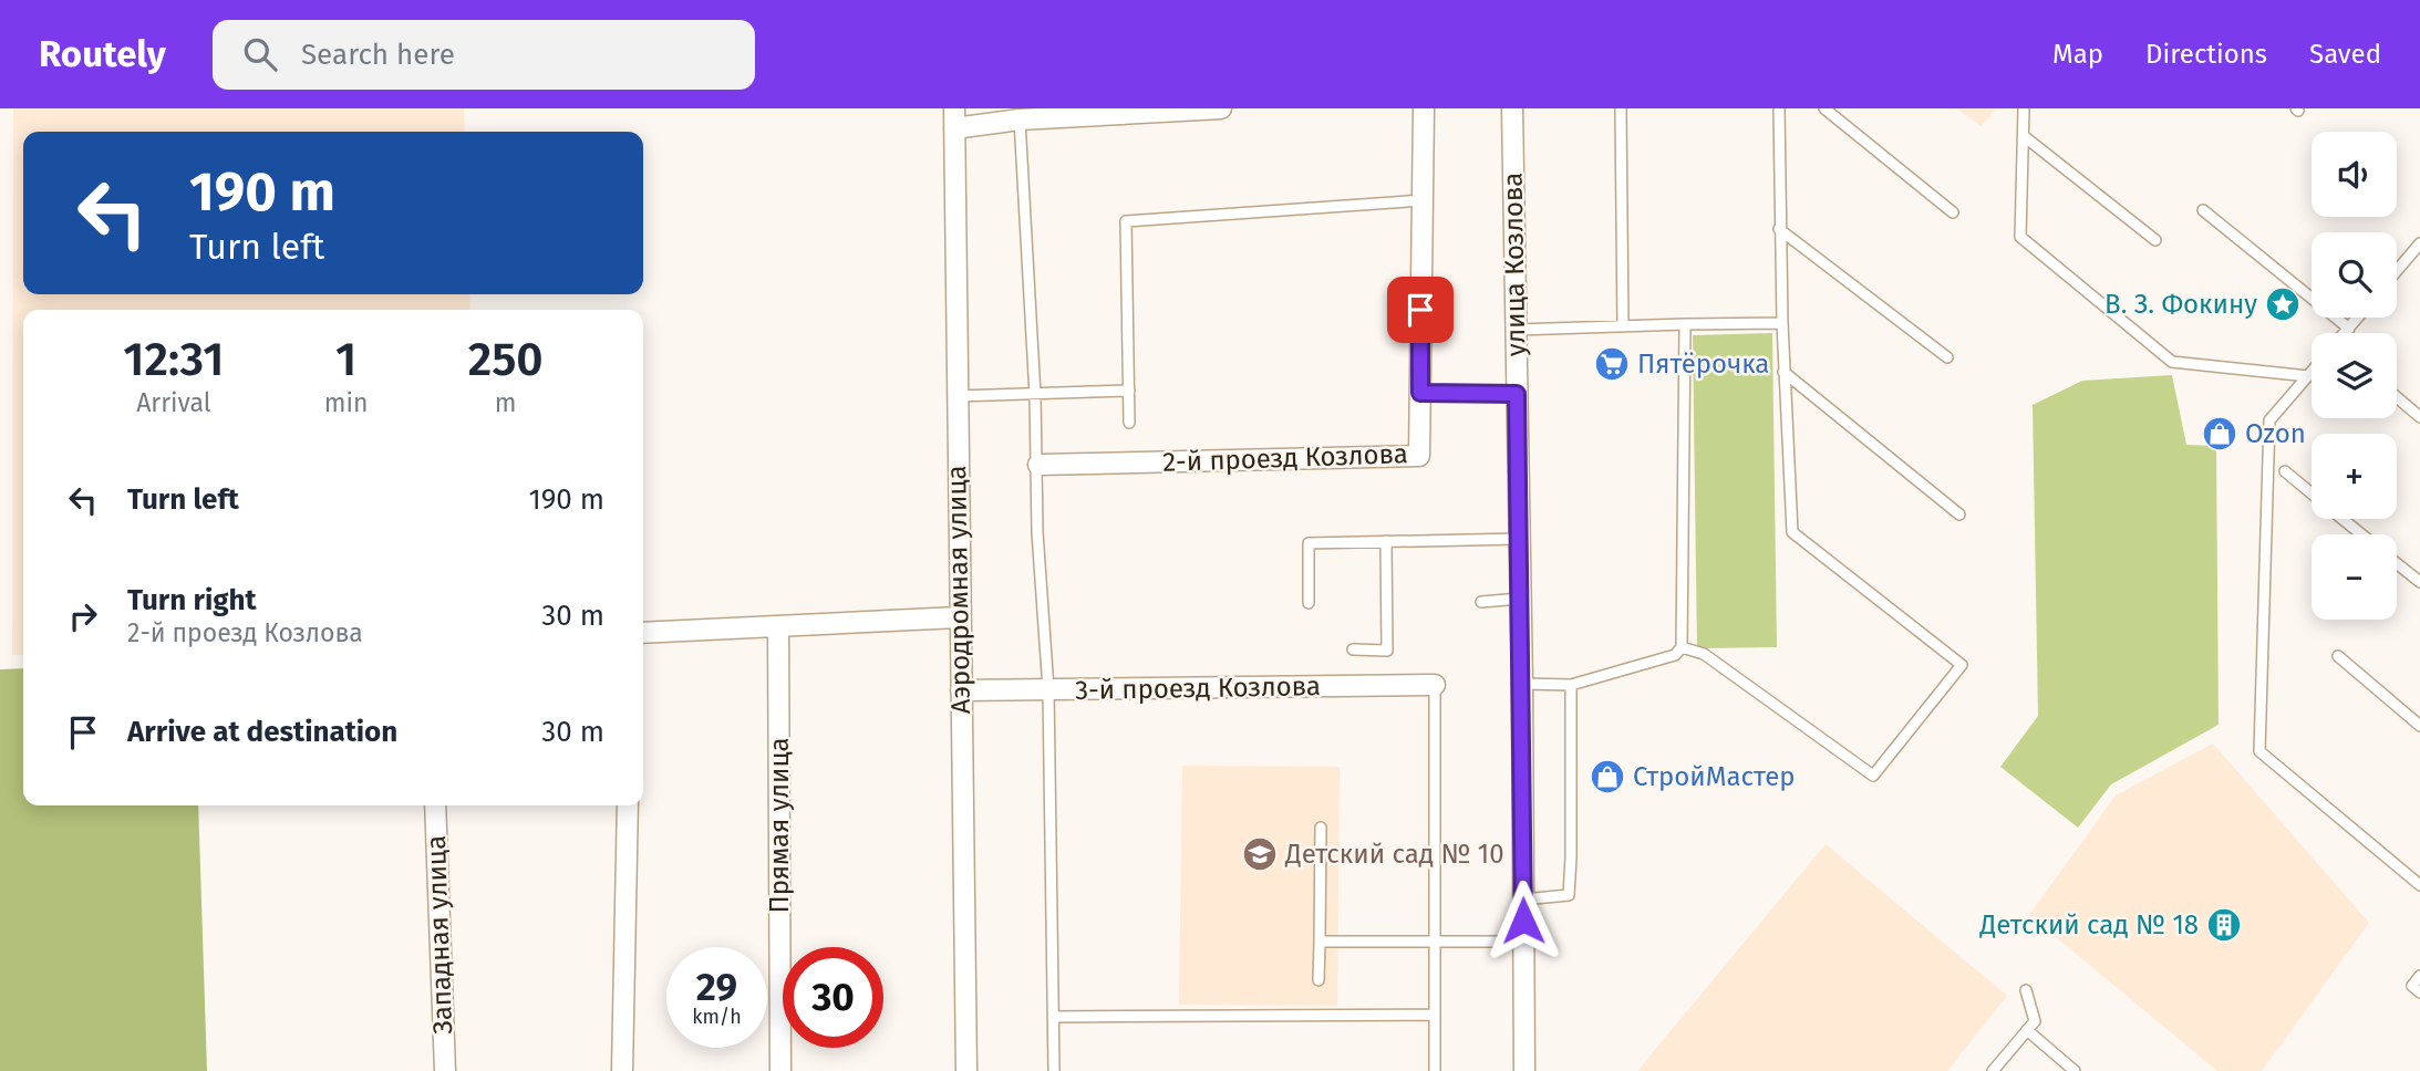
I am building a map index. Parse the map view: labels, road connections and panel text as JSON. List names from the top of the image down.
{
  "streets": {
    "street": [
      "улица Козлова",
      "2-й проезд Козлова",
      "Аэродромная улица",
      "3-й проезд Козлова",
      "Прямая улица",
      "Западная улица"
    ]
  },
  "crossings": [
    ["Аэродромная улица", "3-й проезд Козлова"]
  ],
  "places": {
    "place": ["В. З. Фокину"],
    "supermarket": ["Пятёрочка"],
    "shop": ["Ozon", "СтройМастер"],
    "school or university": ["Детский сад № 10"],
    "building": ["Детский сад № 18"]
  },
  "page": {
    "header": "Routely",
    "search": "Search here",
    "nav": ["Map", "Directions", "Saved"],
    "map_buttons": ["+", "−"],
    "turn": ["190 m", "Turn left"],
    "eta": [
      "12:31",
      "Arrival",
      "1",
      "min",
      "250",
      "m"
    ],
    "list": [
      {
        "name": "Turn left",
        "value": "190 m"
      },
      {
        "name": "Turn right",
        "note": "2-й проезд Козлова",
        "value": "30 m"
      },
      {
        "name": "Arrive at destination",
        "value": "30 m"
      }
    ],
    "speed": "29 km/h",
    "limit": "30"
  }
}
